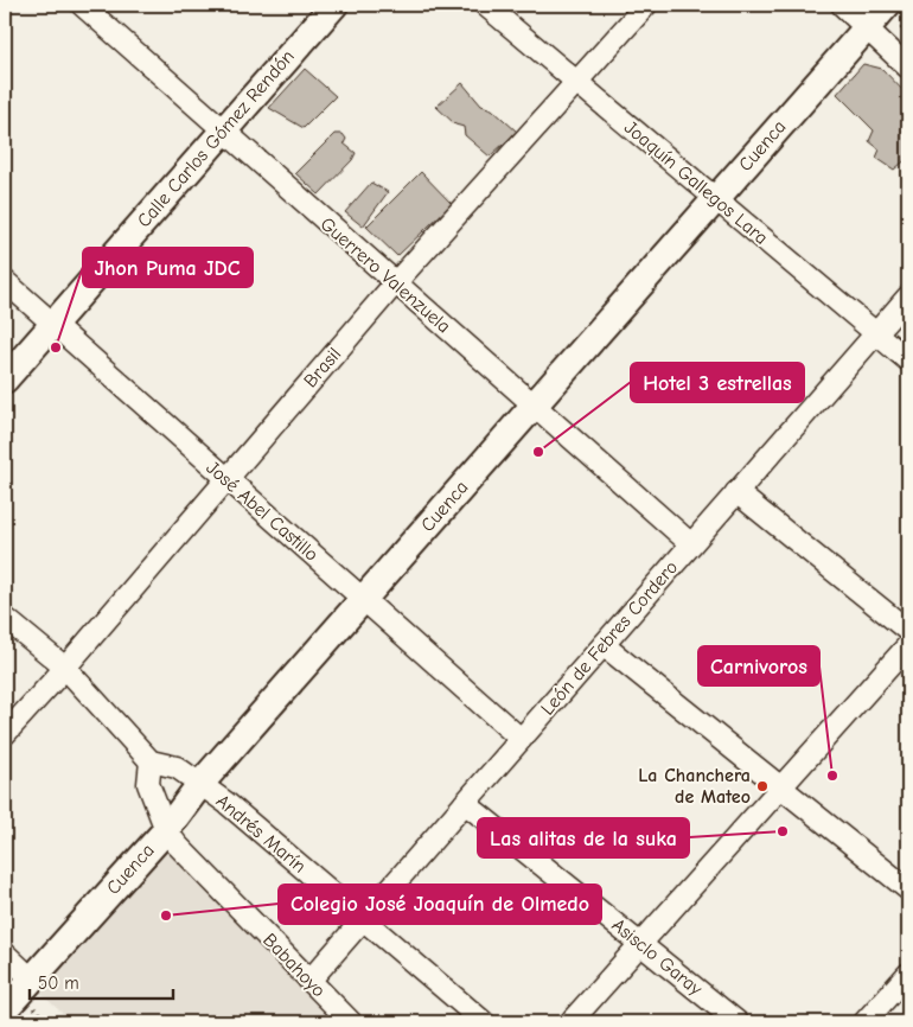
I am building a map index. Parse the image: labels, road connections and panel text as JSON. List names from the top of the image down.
{
  "streets": {
    "main road": ["Calle Carlos Gómez Rendón", "Cuenca"],
    "street": [
      "Joaquín Gallegos Lara",
      "Guerrero Valenzuela",
      "Brasil",
      "José Abel Castillo",
      "León de Febres Cordero",
      "Andrés Marín",
      "Asisclo Garay",
      "Babahoyo"
    ]
  },
  "crossings": [
    ["Calle Carlos Gómez Rendón", "Guerrero Valenzuela"],
    ["Calle Carlos Gómez Rendón", "José Abel Castillo"],
    ["Cuenca", "Joaquín Gallegos Lara"],
    ["Cuenca", "Guerrero Valenzuela"],
    ["Cuenca", "José Abel Castillo"],
    ["Cuenca", "Andrés Marín"],
    ["Cuenca", "Babahoyo"],
    ["Joaquín Gallegos Lara", "Brasil"],
    ["Joaquín Gallegos Lara", "León de Febres Cordero"],
    ["Guerrero Valenzuela", "Brasil"],
    ["Guerrero Valenzuela", "León de Febres Cordero"],
    ["Brasil", "José Abel Castillo"],
    ["José Abel Castillo", "León de Febres Cordero"],
    ["León de Febres Cordero", "Andrés Marín"],
    ["León de Febres Cordero", "Asisclo Garay"],
    ["León de Febres Cordero", "Babahoyo"]
  ],
  "places": [
    "Jhon Puma JDC",
    "Hotel 3 estrellas",
    "Carnivoros",
    "La Chanchera de Mateo",
    "Las alitas de la suka",
    "Colegio José Joaquín de Olmedo"
  ],
  "scale_bar": "50 m"
}
